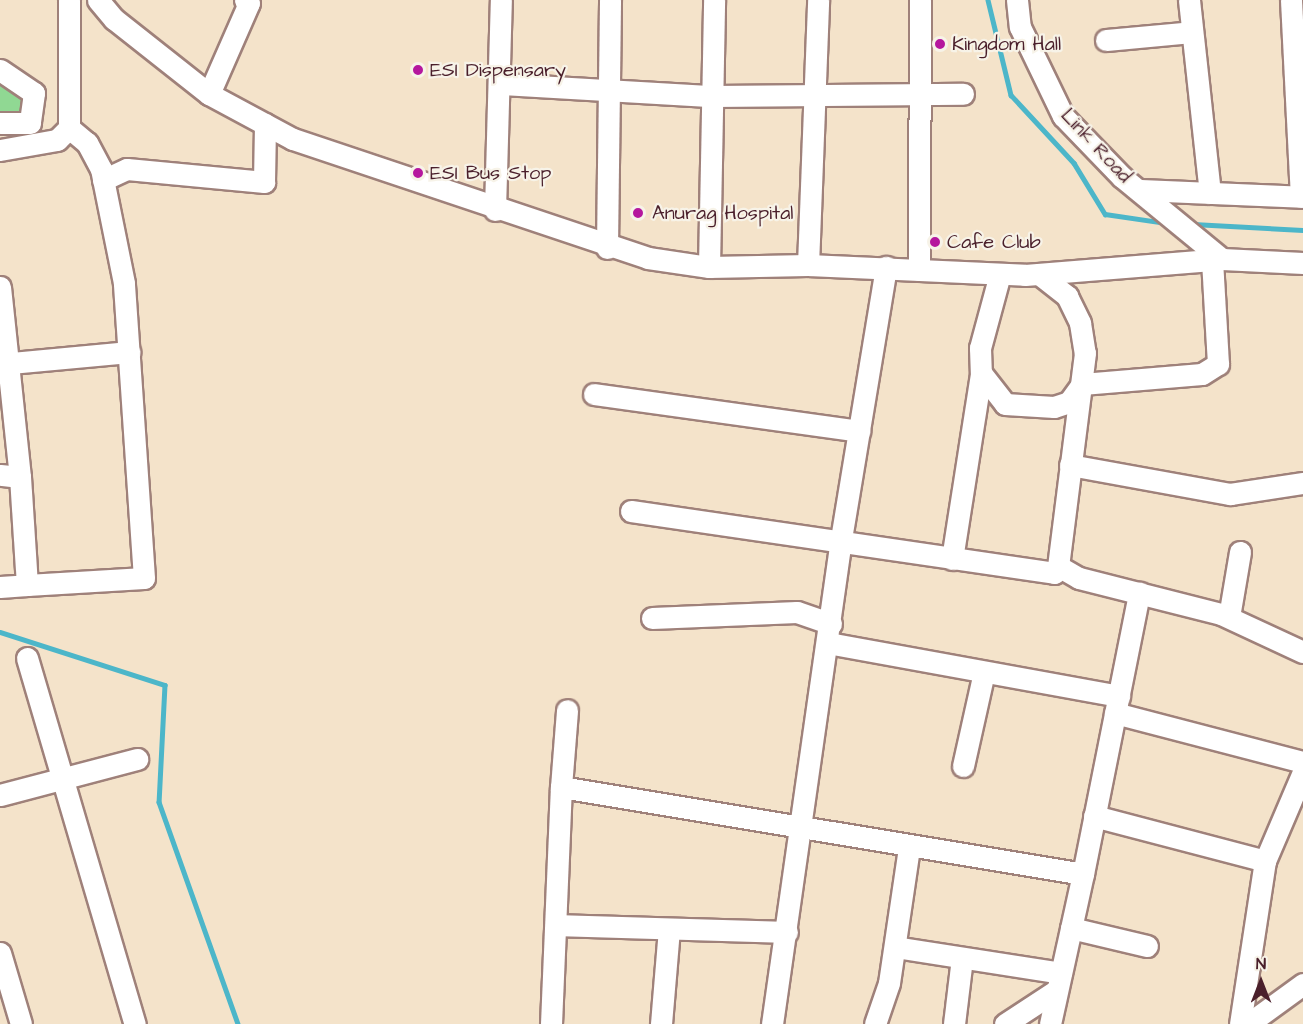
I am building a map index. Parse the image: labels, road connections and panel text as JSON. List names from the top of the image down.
{
  "streets": {
    "street": ["Link Road"]
  },
  "places": [
    "Kingdom Hall",
    "ESI Dispensary",
    "ESI Bus Stop",
    "Anurag Hospital",
    "Cafe Club"
  ],
  "north": "top"
}
